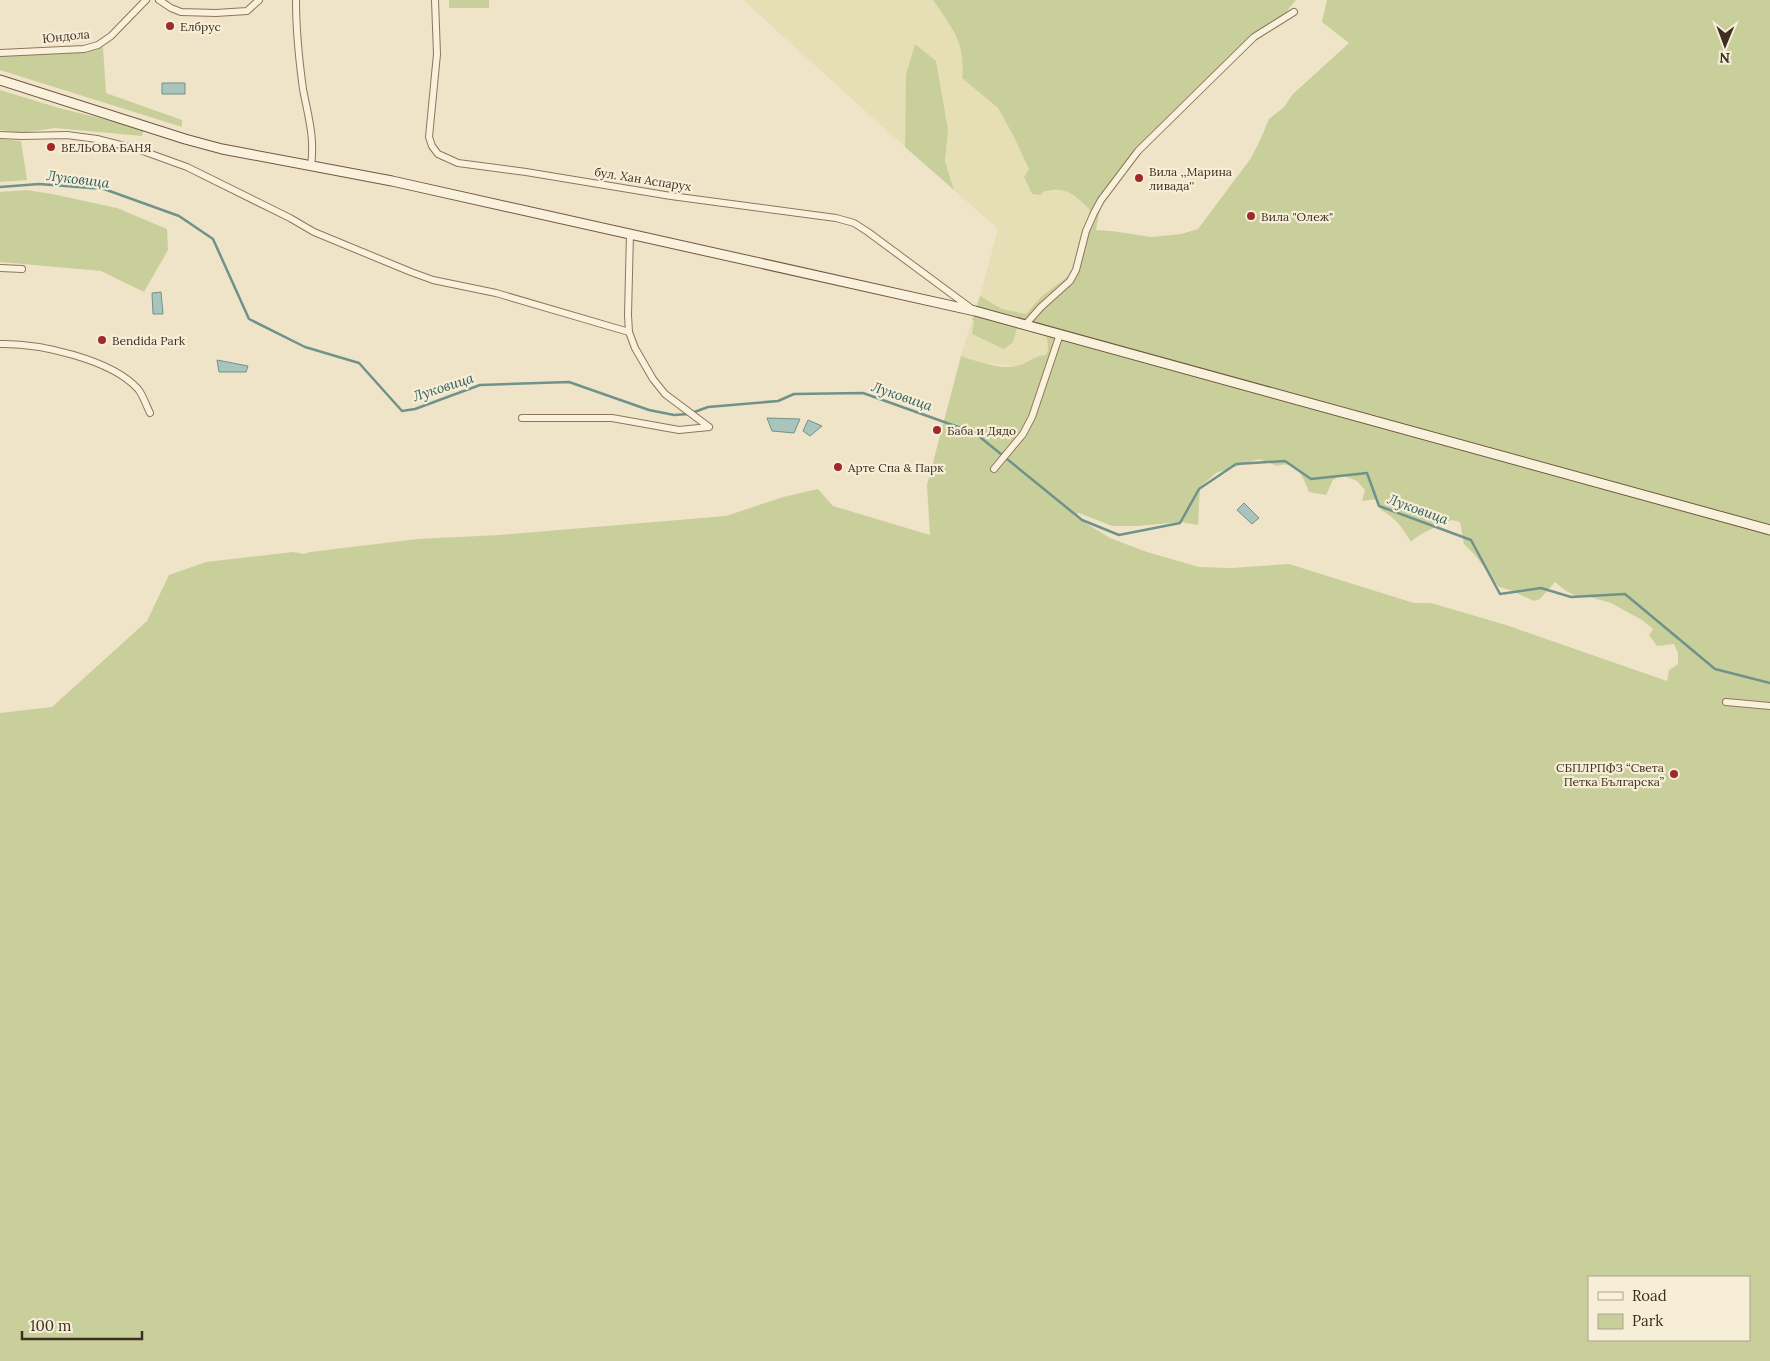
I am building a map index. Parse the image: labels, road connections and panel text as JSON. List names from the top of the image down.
{
  "streets": {
    "street": ["Юндола", "бул. Хан Аспарух"]
  },
  "water": ["Луковица"],
  "places": [
    "Елбрус",
    "ВЕЛЬОВА БАНЯ",
    "Вила ,,Марина ливада''",
    "Вила \"Олеж\"",
    "Bendida Park",
    "Баба и Дядо",
    "Арте Спа & Парк",
    "СБПЛРПФЗ “Света Петка Българска”"
  ],
  "legend": ["Road", "Park"],
  "scale_bar": "100 m",
  "north": "bottom"
}
